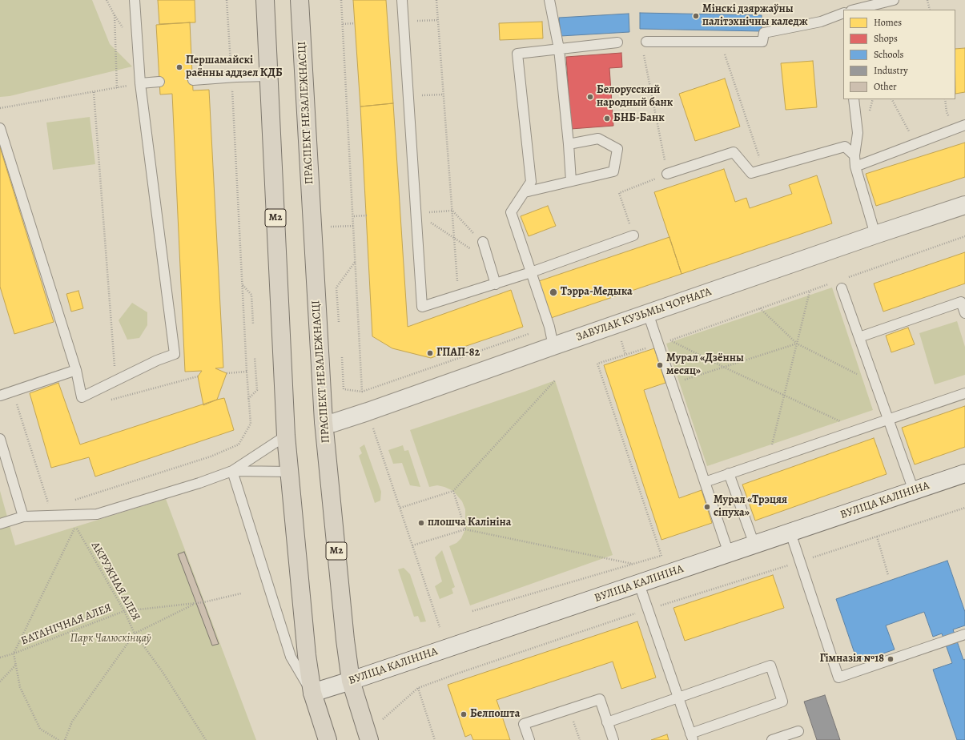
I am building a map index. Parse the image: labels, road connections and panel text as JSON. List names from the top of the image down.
{
  "streets": {
    "main road": [
      "ПРАСПЕКТ НЕЗАЛЕЖНАСЦІ",
      "М2",
      "ЗАВУЛАК КУЗЬМЫ ЧОРНАГА",
      "ВУЛІЦА КАЛІНІНА"
    ],
    "path": ["АКРУЖНАЯ АЛЕЯ", "БАТАНІЧНАЯ АЛЕЯ"]
  },
  "crossings": [
    ["ПРАСПЕКТ НЕЗАЛЕЖНАСЦІ", "ЗАВУЛАК КУЗЬМЫ ЧОРНАГА"],
    ["ПРАСПЕКТ НЕЗАЛЕЖНАСЦІ", "ВУЛІЦА КАЛІНІНА"],
    ["М2", "ВУЛІЦА КАЛІНІНА"],
    ["АКРУЖНАЯ АЛЕЯ", "БАТАНІЧНАЯ АЛЕЯ"]
  ],
  "parks": ["Парк Чалюскінцаў"],
  "places": [
    "Мінскі дзяржаўны палітэхнічны каледж",
    "Першамайскі раённы аддзел КДБ",
    "Белорусский народный банк",
    "БНБ-Банк",
    "Тэрра-Медыка",
    "ГПАП-82",
    "Мурал «Дзённы месяц»",
    "Мурал «Трэцяя сіпуха»",
    "плошча Калініна",
    "Гімназія №18",
    "Белпошта"
  ],
  "legend": [
    "Homes",
    "Shops",
    "Schools",
    "Industry",
    "Other"
  ]
}
